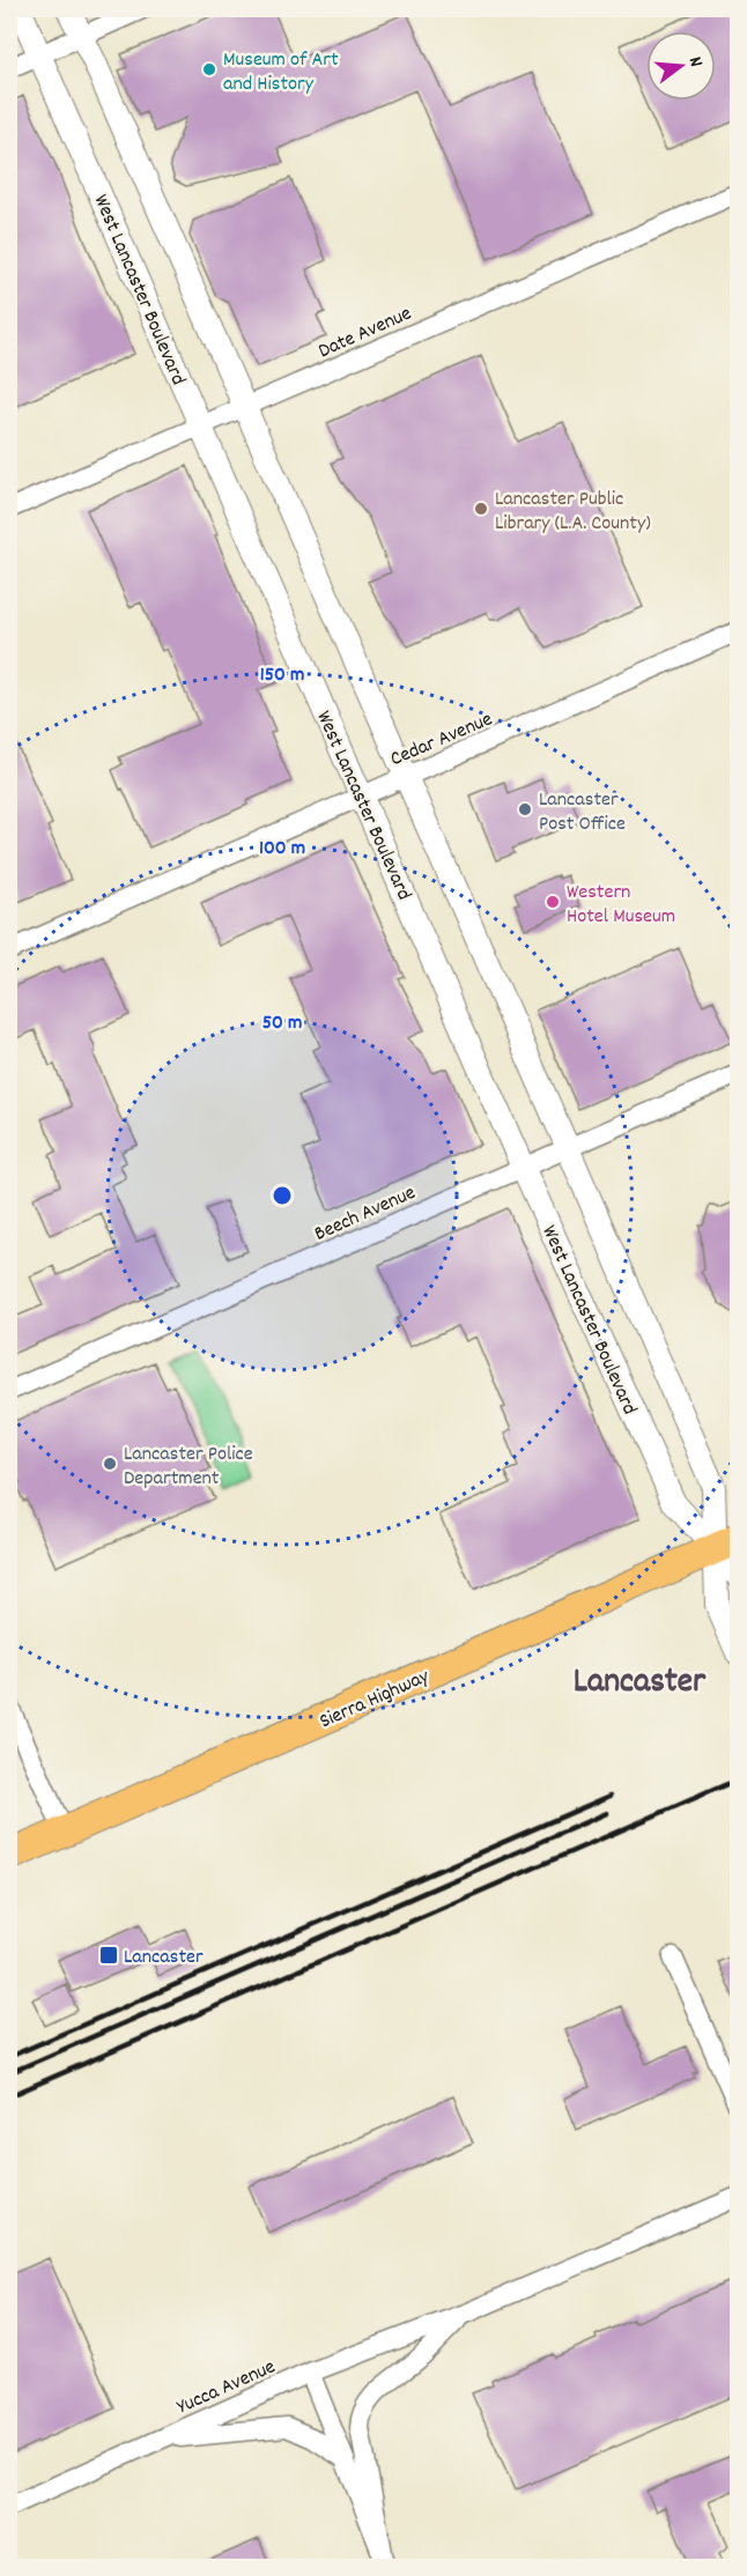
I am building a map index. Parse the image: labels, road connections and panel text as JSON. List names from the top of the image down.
{
  "streets": {
    "main road": ["Sierra Highway"],
    "street": [
      "West Lancaster Boulevard",
      "Date Avenue",
      "Cedar Avenue",
      "Beech Avenue",
      "Yucca Avenue"
    ]
  },
  "crossings": [
    ["West Lancaster Boulevard", "Date Avenue"],
    ["West Lancaster Boulevard", "Cedar Avenue"],
    ["West Lancaster Boulevard", "Beech Avenue"],
    ["West Lancaster Boulevard", "Sierra Highway"]
  ],
  "districts": ["Lancaster"],
  "places": {
    "other": [
      "Museum of Art and History",
      "Lancaster Public Library (L.A. County)",
      "Lancaster Post Office",
      "Western Hotel Museum",
      "Lancaster Police Department"
    ],
    "transit": ["Lancaster"]
  },
  "north": "right",
  "rings": ["150 m", "100 m", "50 m"]
}
